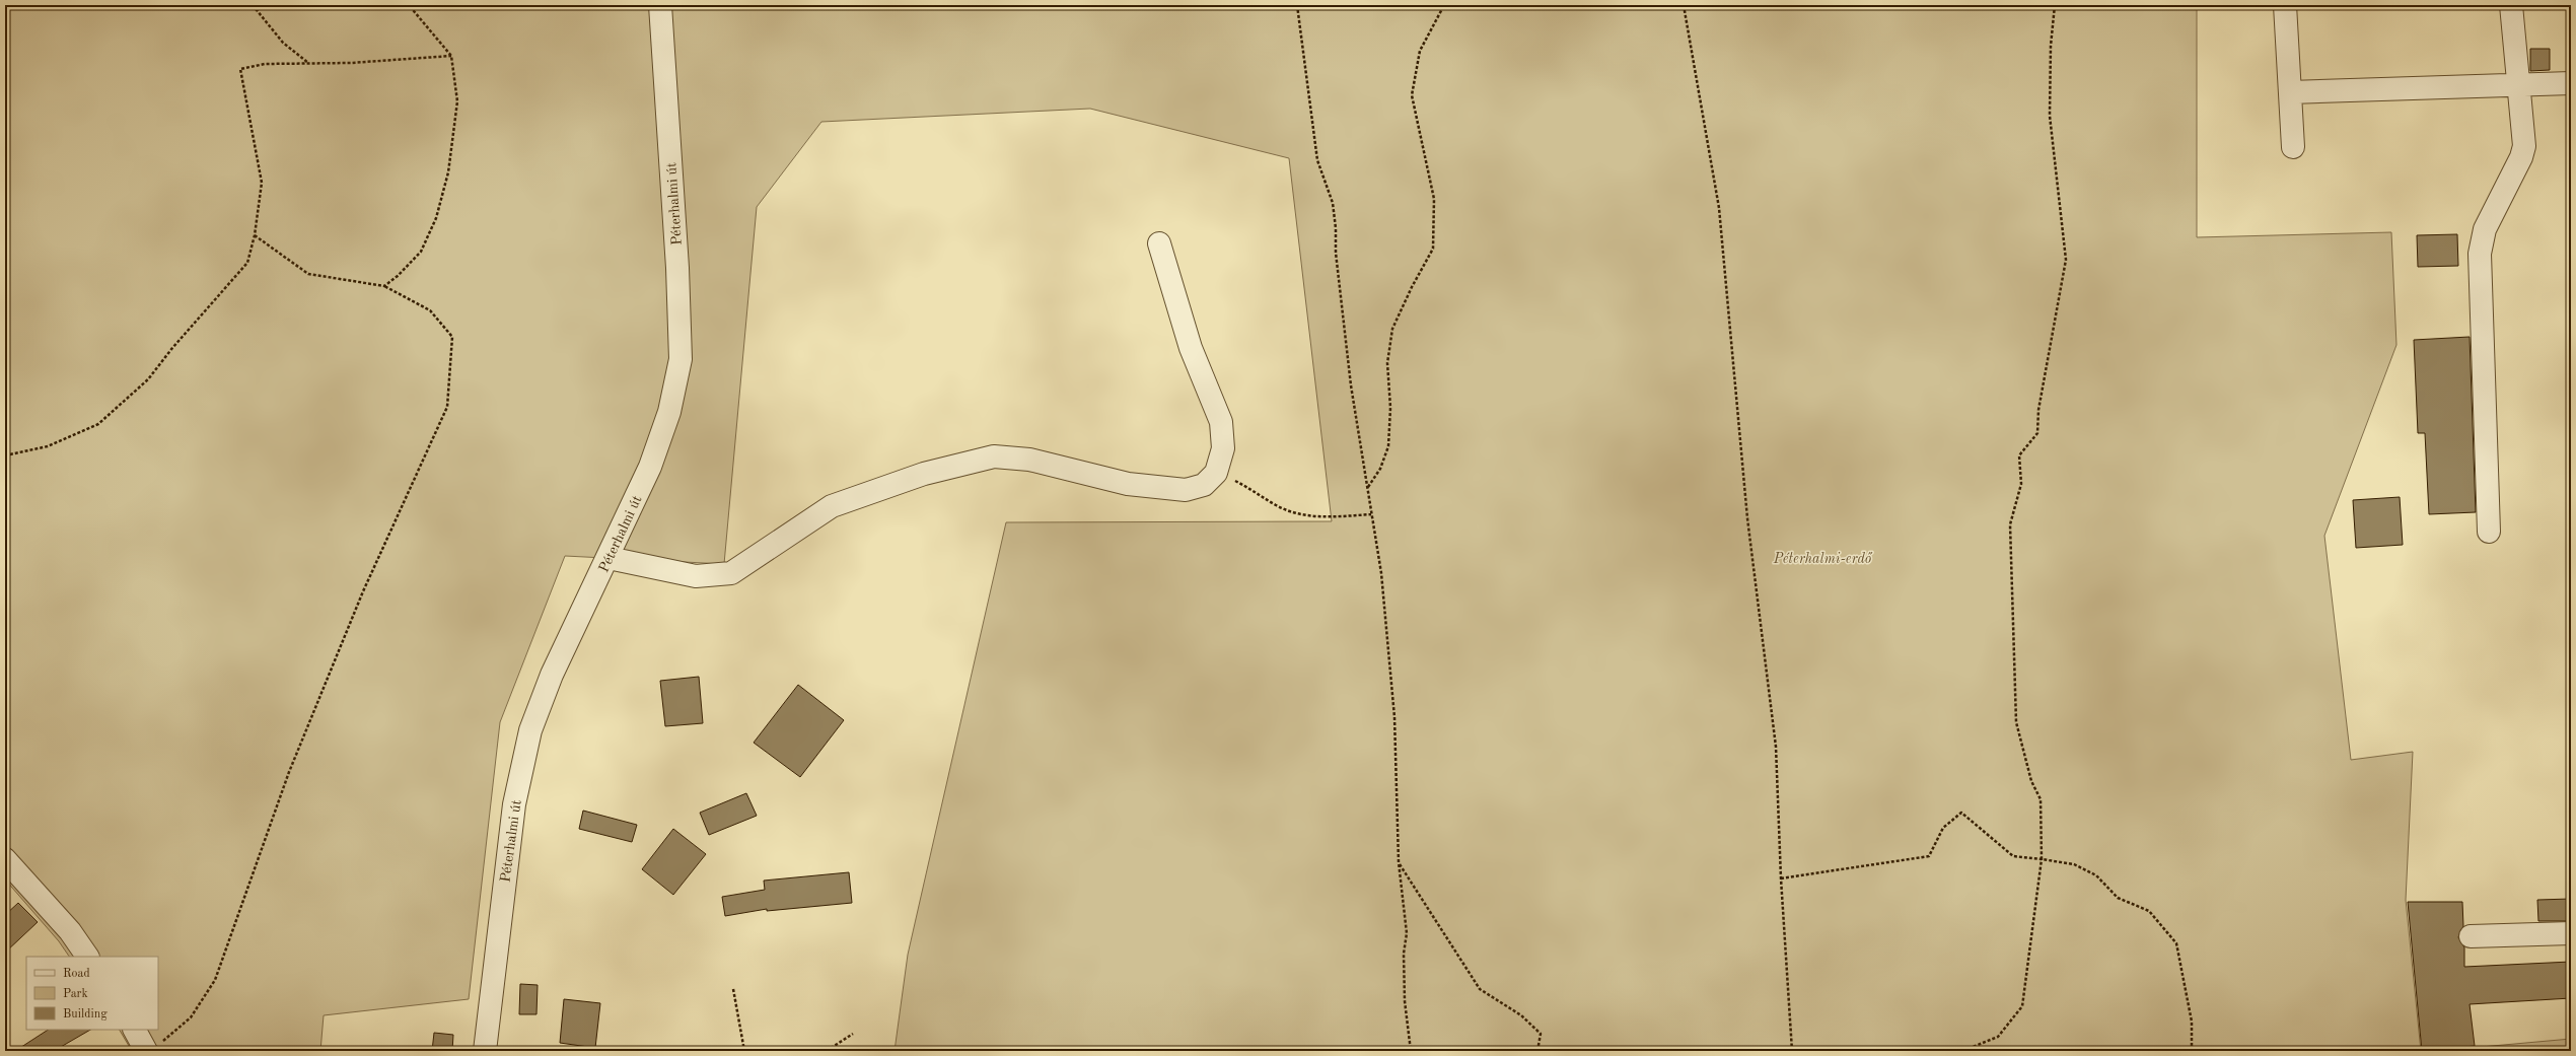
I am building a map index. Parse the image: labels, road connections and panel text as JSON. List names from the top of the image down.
{
  "streets": {
    "street": ["Péterhalmi út"]
  },
  "parks": ["Péterhalmi-erdő"],
  "legend": ["Road", "Park", "Building"]
}
